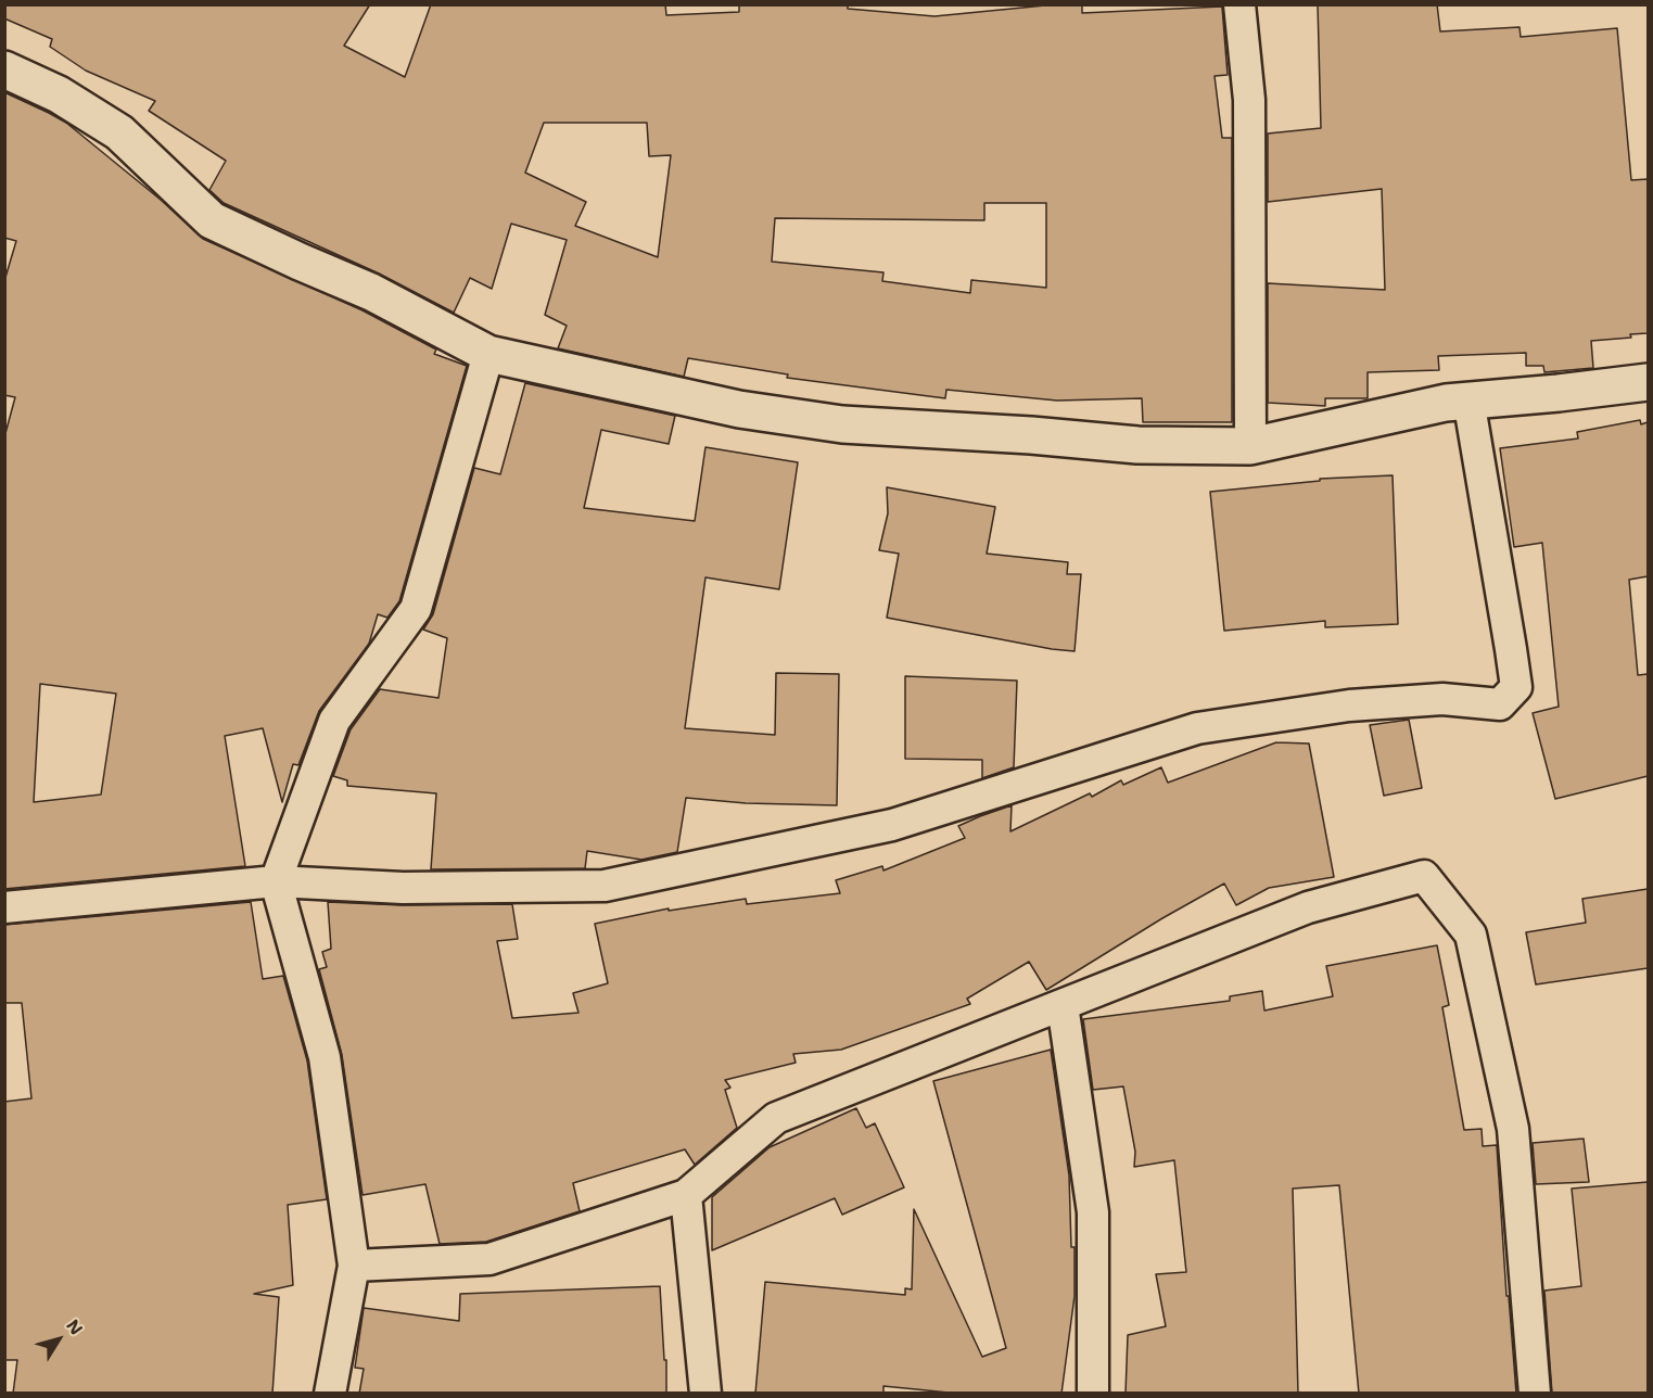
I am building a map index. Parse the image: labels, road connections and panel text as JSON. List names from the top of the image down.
{
  "north": "top right"
}
